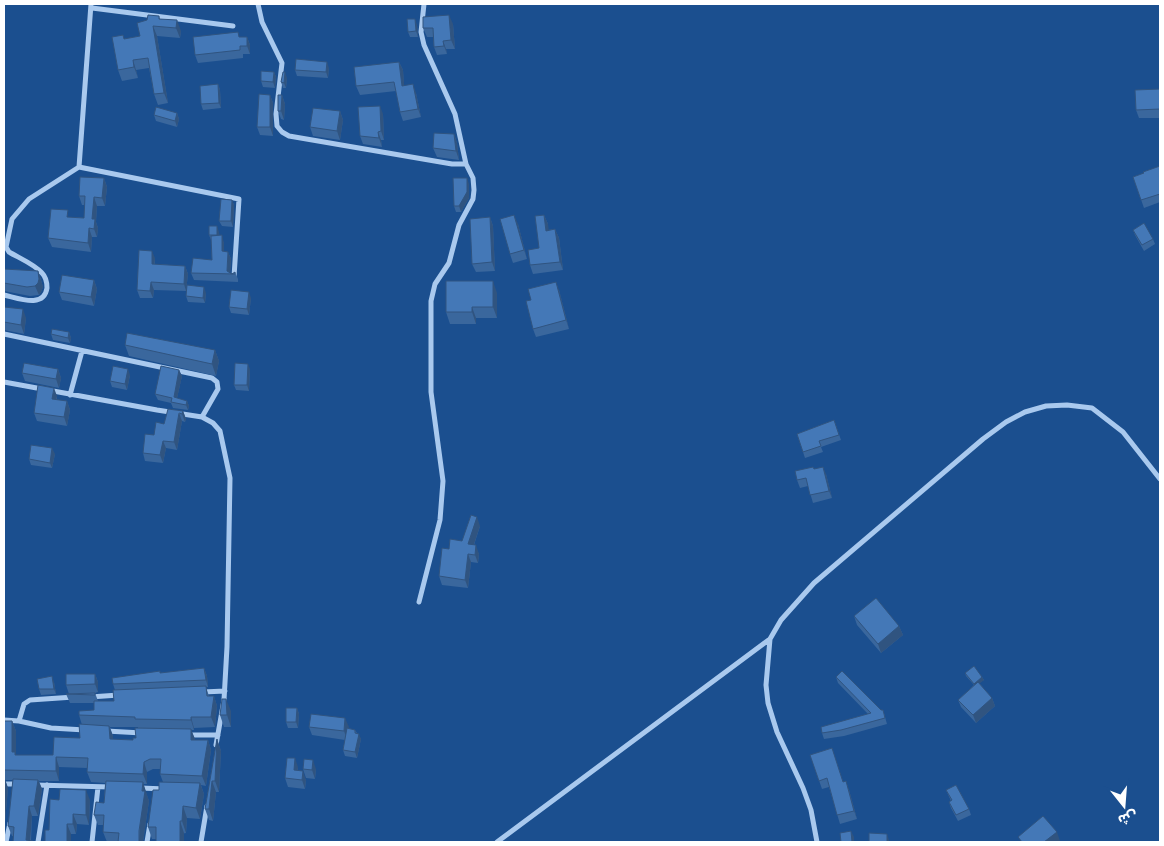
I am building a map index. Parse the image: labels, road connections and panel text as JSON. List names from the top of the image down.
{
  "north": "bottom"
}
